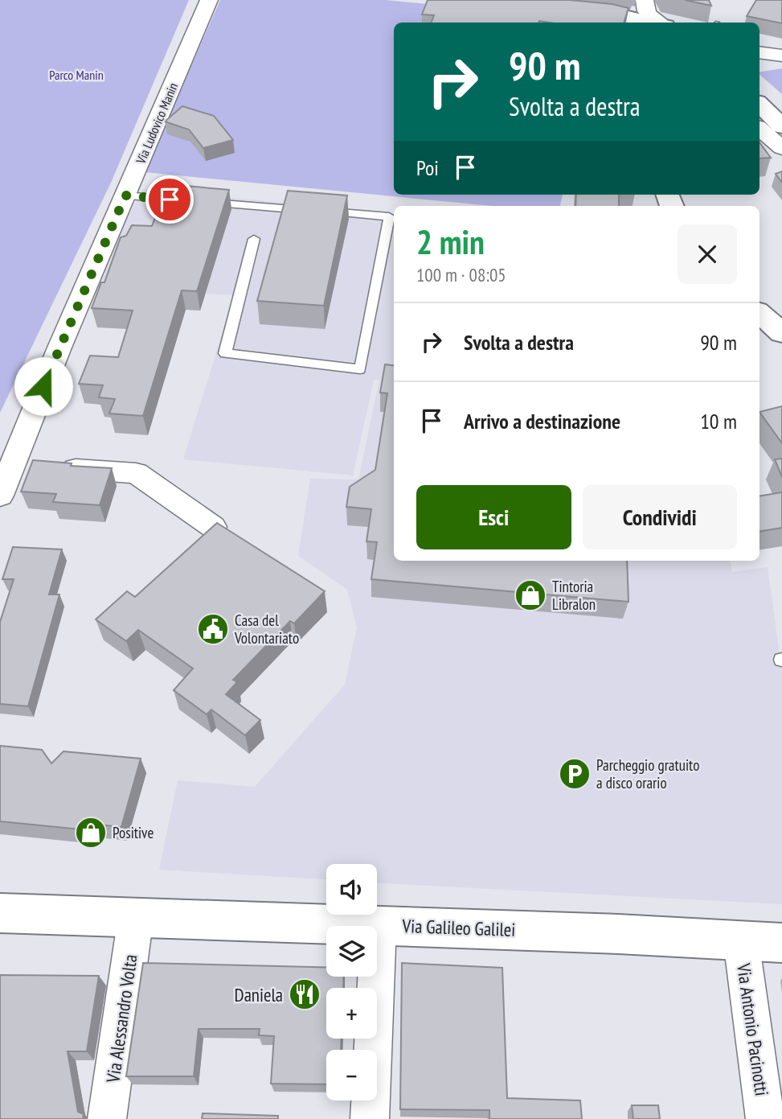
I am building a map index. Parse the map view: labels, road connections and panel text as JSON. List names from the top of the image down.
{
  "streets": {
    "street": [
      "Via Ludovico Manin",
      "Via Galileo Galilei",
      "Via Alessandro Volta",
      "Via Antonio Pacinotti"
    ]
  },
  "crossings": [
    ["Via Galileo Galilei", "Via Alessandro Volta"],
    ["Via Galileo Galilei", "Via Antonio Pacinotti"]
  ],
  "parks": ["Parco Manin"],
  "places": {
    "shop": ["Tintoria Libralon", "Positive"],
    "public building": ["Casa del Volontariato"],
    "parking": ["Parcheggio gratuito a disco orario"],
    "restaurant": ["Daniela"]
  },
  "page": {
    "turn": ["90 m", "Svolta a destra"],
    "then": "Poi",
    "heading": ["2 min", "100 m · 08:05"],
    "list": [
      {
        "name": "Svolta a destra",
        "value": "90 m"
      },
      {
        "name": "Arrivo a destinazione",
        "value": "10 m"
      }
    ],
    "buttons": ["Esci", "Condividi"],
    "map_buttons": ["+", "−"]
  }
}
